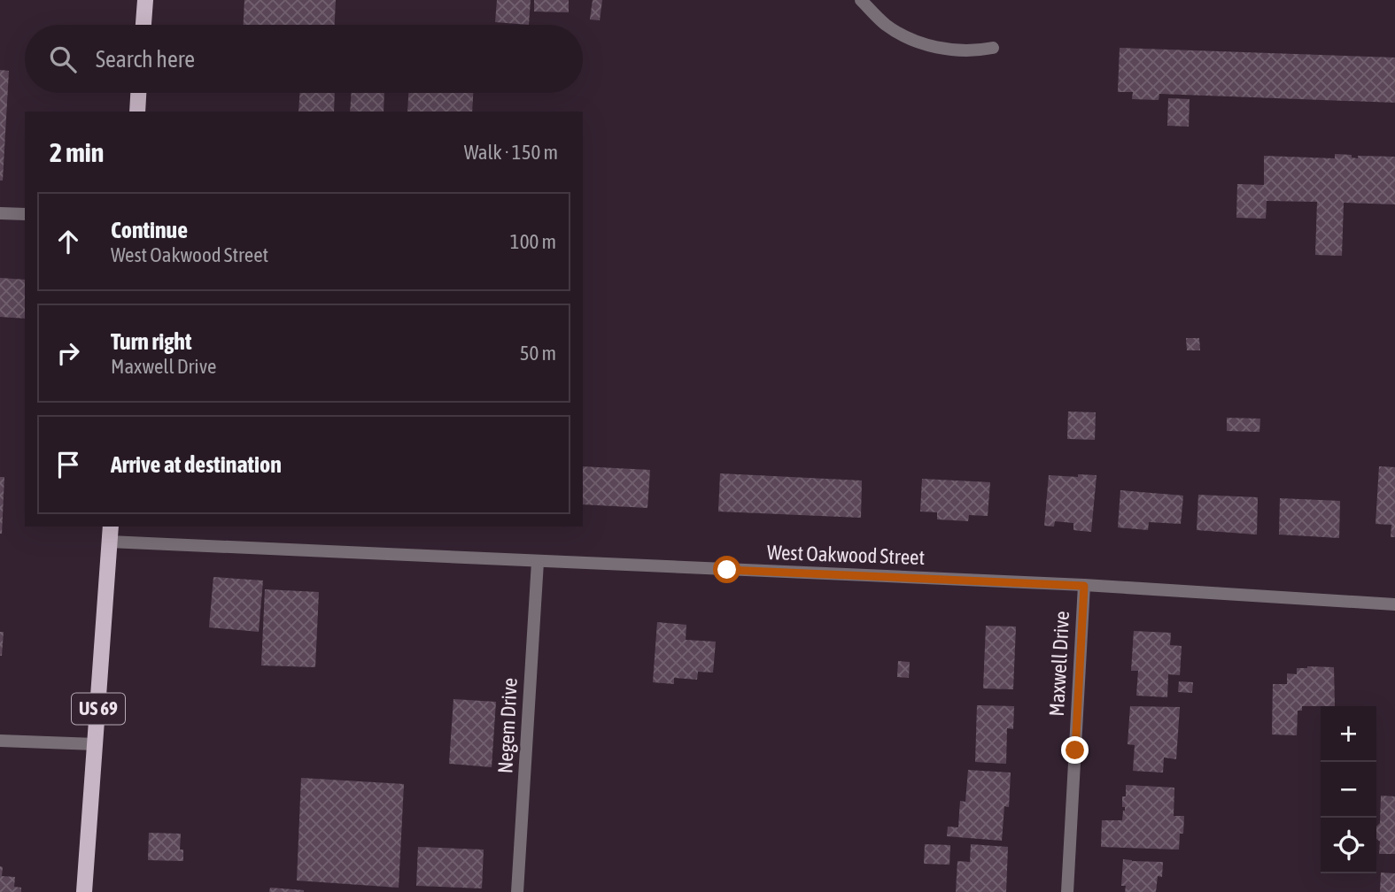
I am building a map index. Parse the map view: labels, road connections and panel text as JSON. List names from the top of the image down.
{
  "streets": {
    "main road": ["US 69"],
    "street": ["West Oakwood Street", "Maxwell Drive", "Negem Drive"]
  },
  "crossings": [
    ["West Oakwood Street", "Maxwell Drive"],
    ["West Oakwood Street", "US 69"],
    ["West Oakwood Street", "Negem Drive"]
  ],
  "page": {
    "search": "Search here",
    "heading": ["2 min", "Walk · 150 m"],
    "list": [
      ["Continue", "West Oakwood Street", "100 m"],
      ["Turn right", "Maxwell Drive", "50 m"],
      "Arrive at destination"
    ],
    "map_buttons": ["+", "−"]
  }
}
